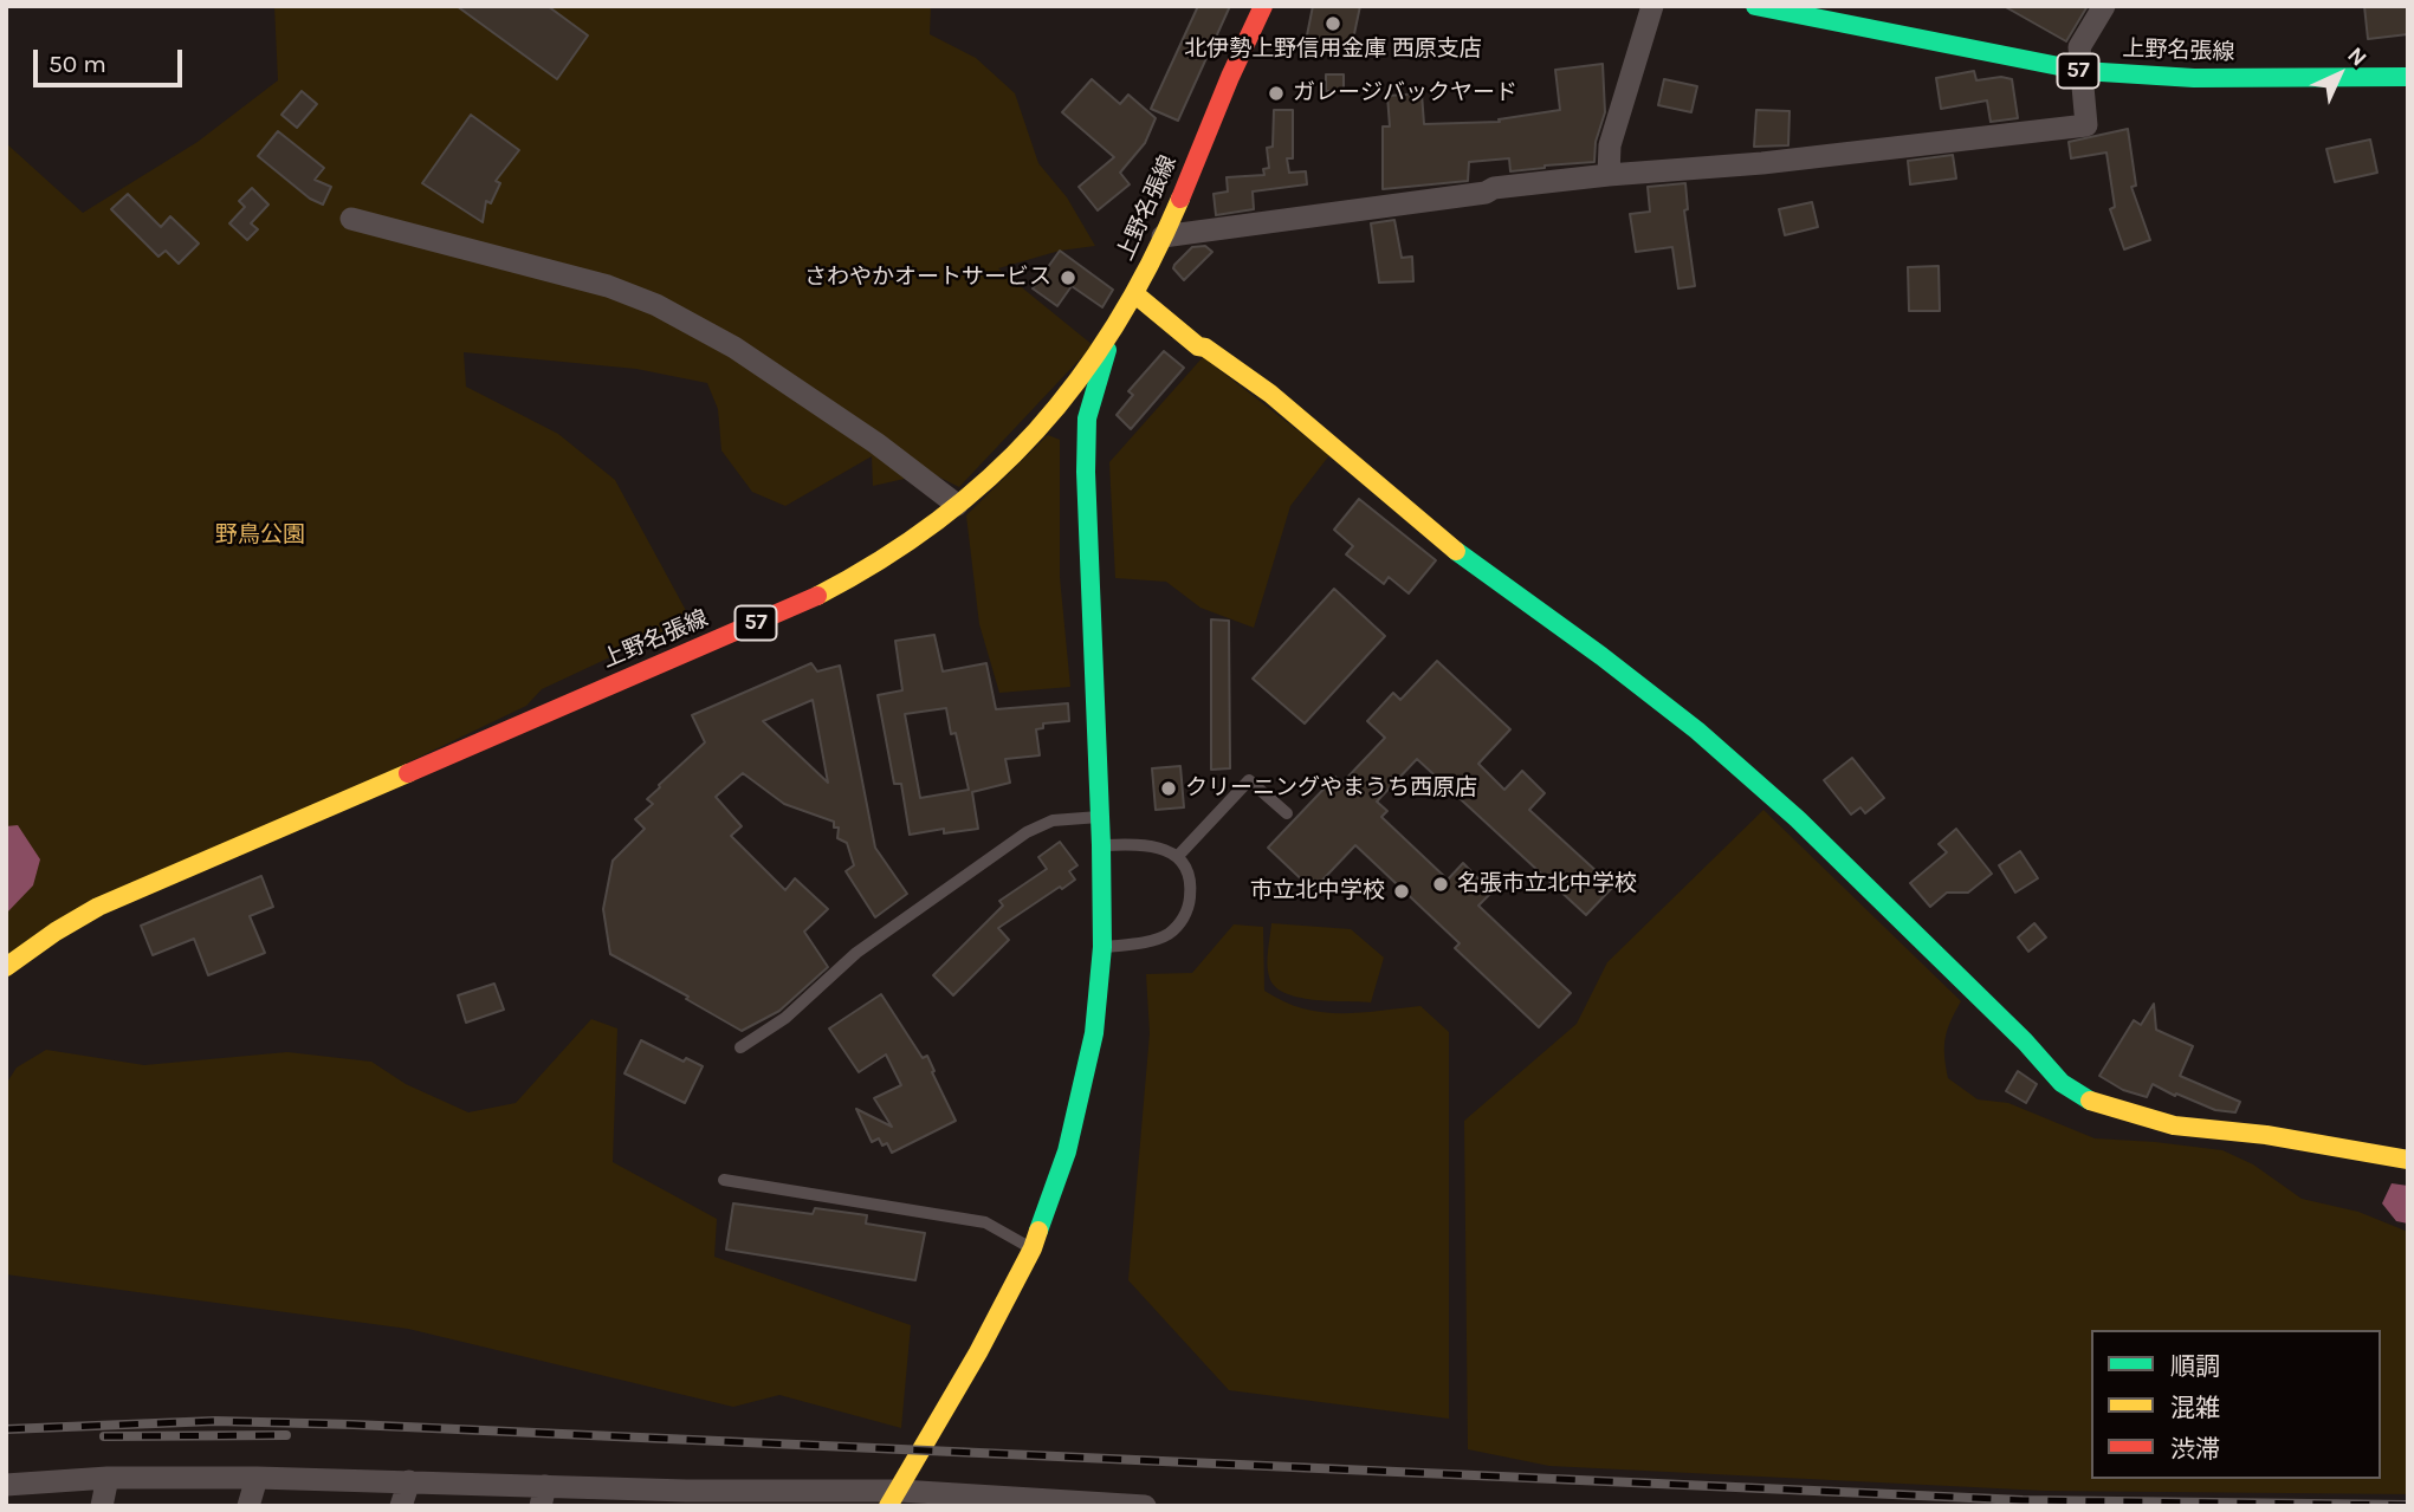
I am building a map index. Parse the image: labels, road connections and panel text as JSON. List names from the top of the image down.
{
  "streets": {
    "street": ["上野名張線", "57"]
  },
  "parks": ["野鳥公園"],
  "places": [
    "北伊勢上野信用金庫 西原支店",
    "ガレージバックヤード",
    "さわやかオートサービス",
    "クリーニングやまうち西原店",
    "名張市立北中学校",
    "市立北中学校"
  ],
  "legend": ["順調", "混雑", "渋滞"],
  "scale_bar": "50 m",
  "north": "top right"
}
